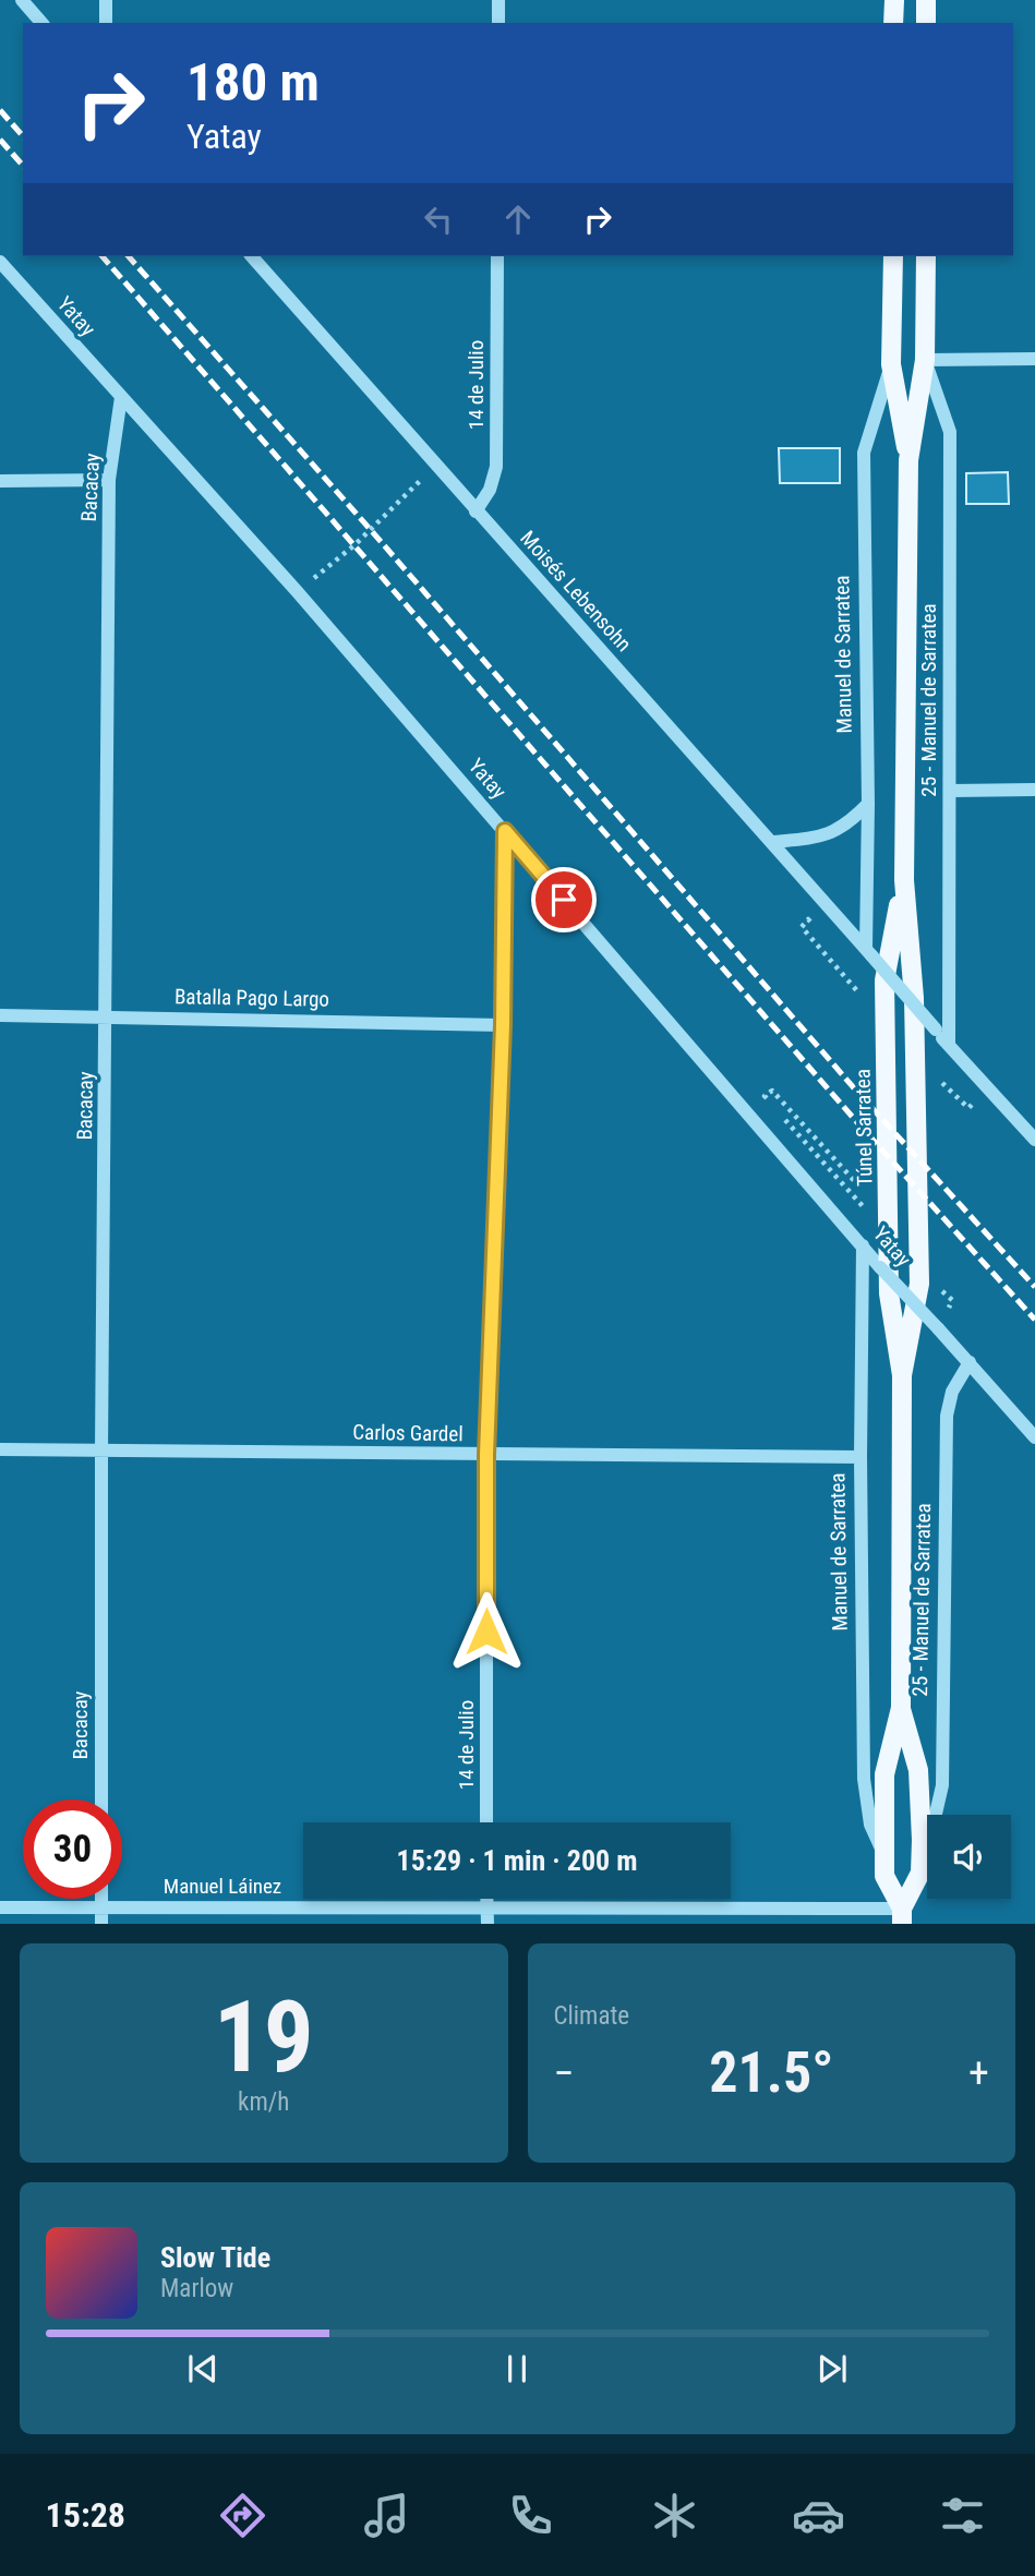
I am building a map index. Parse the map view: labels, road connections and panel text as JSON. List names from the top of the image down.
{
  "streets": {
    "main road": ["Manuel de Sarratea", "25 - Manuel de Sarratea", "Túnel Sarratea"],
    "street": [
      "Yatay",
      "14 de Julio",
      "Bacacay",
      "Moisés Lebensohn",
      "Batalla Pago Largo",
      "Carlos Gardel",
      "Manuel Láinez"
    ]
  },
  "crossings": [
    ["Yatay", "14 de Julio"],
    ["Yatay", "Bacacay"],
    ["Yatay", "Manuel de Sarratea"],
    ["Yatay", "25 - Manuel de Sarratea"],
    ["14 de Julio", "Moisés Lebensohn"],
    ["14 de Julio", "Batalla Pago Largo"],
    ["14 de Julio", "Carlos Gardel"],
    ["Bacacay", "Batalla Pago Largo"],
    ["Bacacay", "Carlos Gardel"],
    ["Moisés Lebensohn", "Manuel de Sarratea"],
    ["Moisés Lebensohn", "25 - Manuel de Sarratea"],
    ["Manuel de Sarratea", "25 - Manuel de Sarratea"],
    ["Manuel de Sarratea", "Túnel Sarratea"],
    ["Manuel de Sarratea", "Carlos Gardel"],
    ["Manuel de Sarratea", "Manuel Láinez"],
    ["25 - Manuel de Sarratea", "Túnel Sarratea"],
    ["25 - Manuel de Sarratea", "Manuel Láinez"]
  ],
  "page": {
    "turn": ["180 m", "Yatay"],
    "limit": "30",
    "trip": "15:29 · 1 min · 200 m",
    "tile": [
      ["19", "km/h"],
      "Climate"
    ],
    "heat": ["−", "21.5°", "+"],
    "song": ["Slow Tide", "Marlow"],
    "tabs": "15:28"
  }
}
